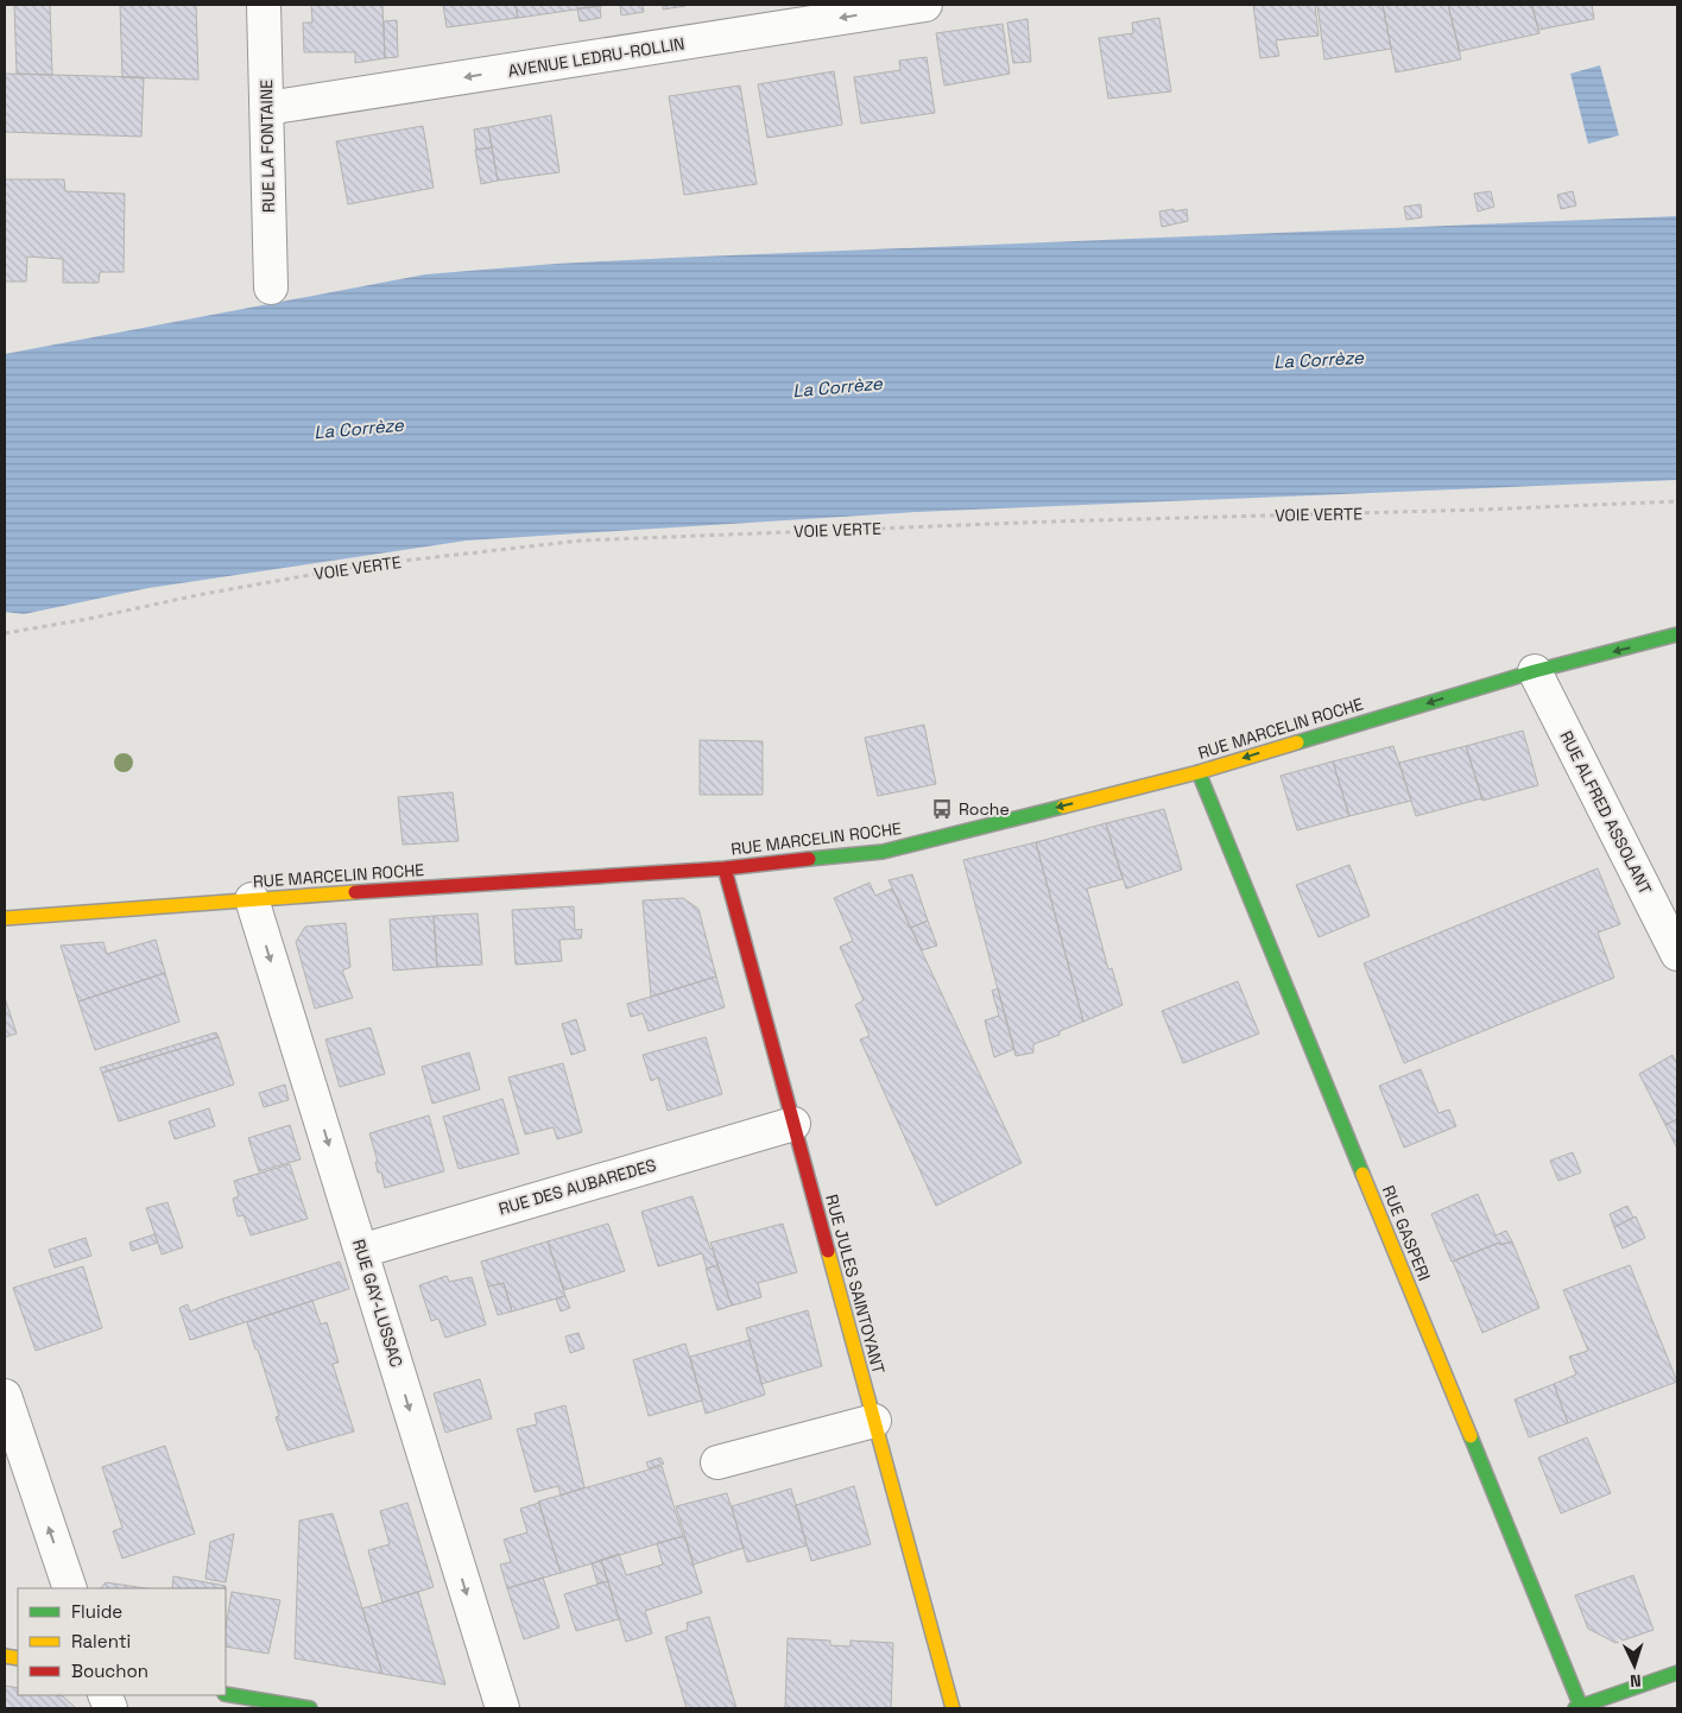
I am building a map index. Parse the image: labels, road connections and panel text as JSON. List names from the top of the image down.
{
  "streets": {
    "main road": ["RUE MARCELIN ROCHE", "RUE GASPERI", "RUE JULES SAINTOYANT"],
    "street": [
      "AVENUE LEDRU-ROLLIN",
      "RUE LA FONTAINE",
      "RUE ALFRED ASSOLANT",
      "RUE DES AUBAREDES",
      "RUE GAY-LUSSAC"
    ],
    "path": ["VOIE VERTE"]
  },
  "crossings": [
    ["AVENUE LEDRU-ROLLIN", "RUE LA FONTAINE"],
    ["RUE MARCELIN ROCHE", "RUE ALFRED ASSOLANT"],
    ["RUE MARCELIN ROCHE", "RUE GASPERI"],
    ["RUE MARCELIN ROCHE", "RUE JULES SAINTOYANT"],
    ["RUE MARCELIN ROCHE", "RUE GAY-LUSSAC"],
    ["RUE DES AUBAREDES", "RUE JULES SAINTOYANT"],
    ["RUE DES AUBAREDES", "RUE GAY-LUSSAC"]
  ],
  "one_way": ["AVENUE LEDRU-ROLLIN", "RUE MARCELIN ROCHE", "RUE GAY-LUSSAC"],
  "water": ["La Corrèze"],
  "places": {
    "bus stop": ["Roche"]
  },
  "legend": ["Fluide", "Ralenti", "Bouchon"],
  "north": "bottom"
}
